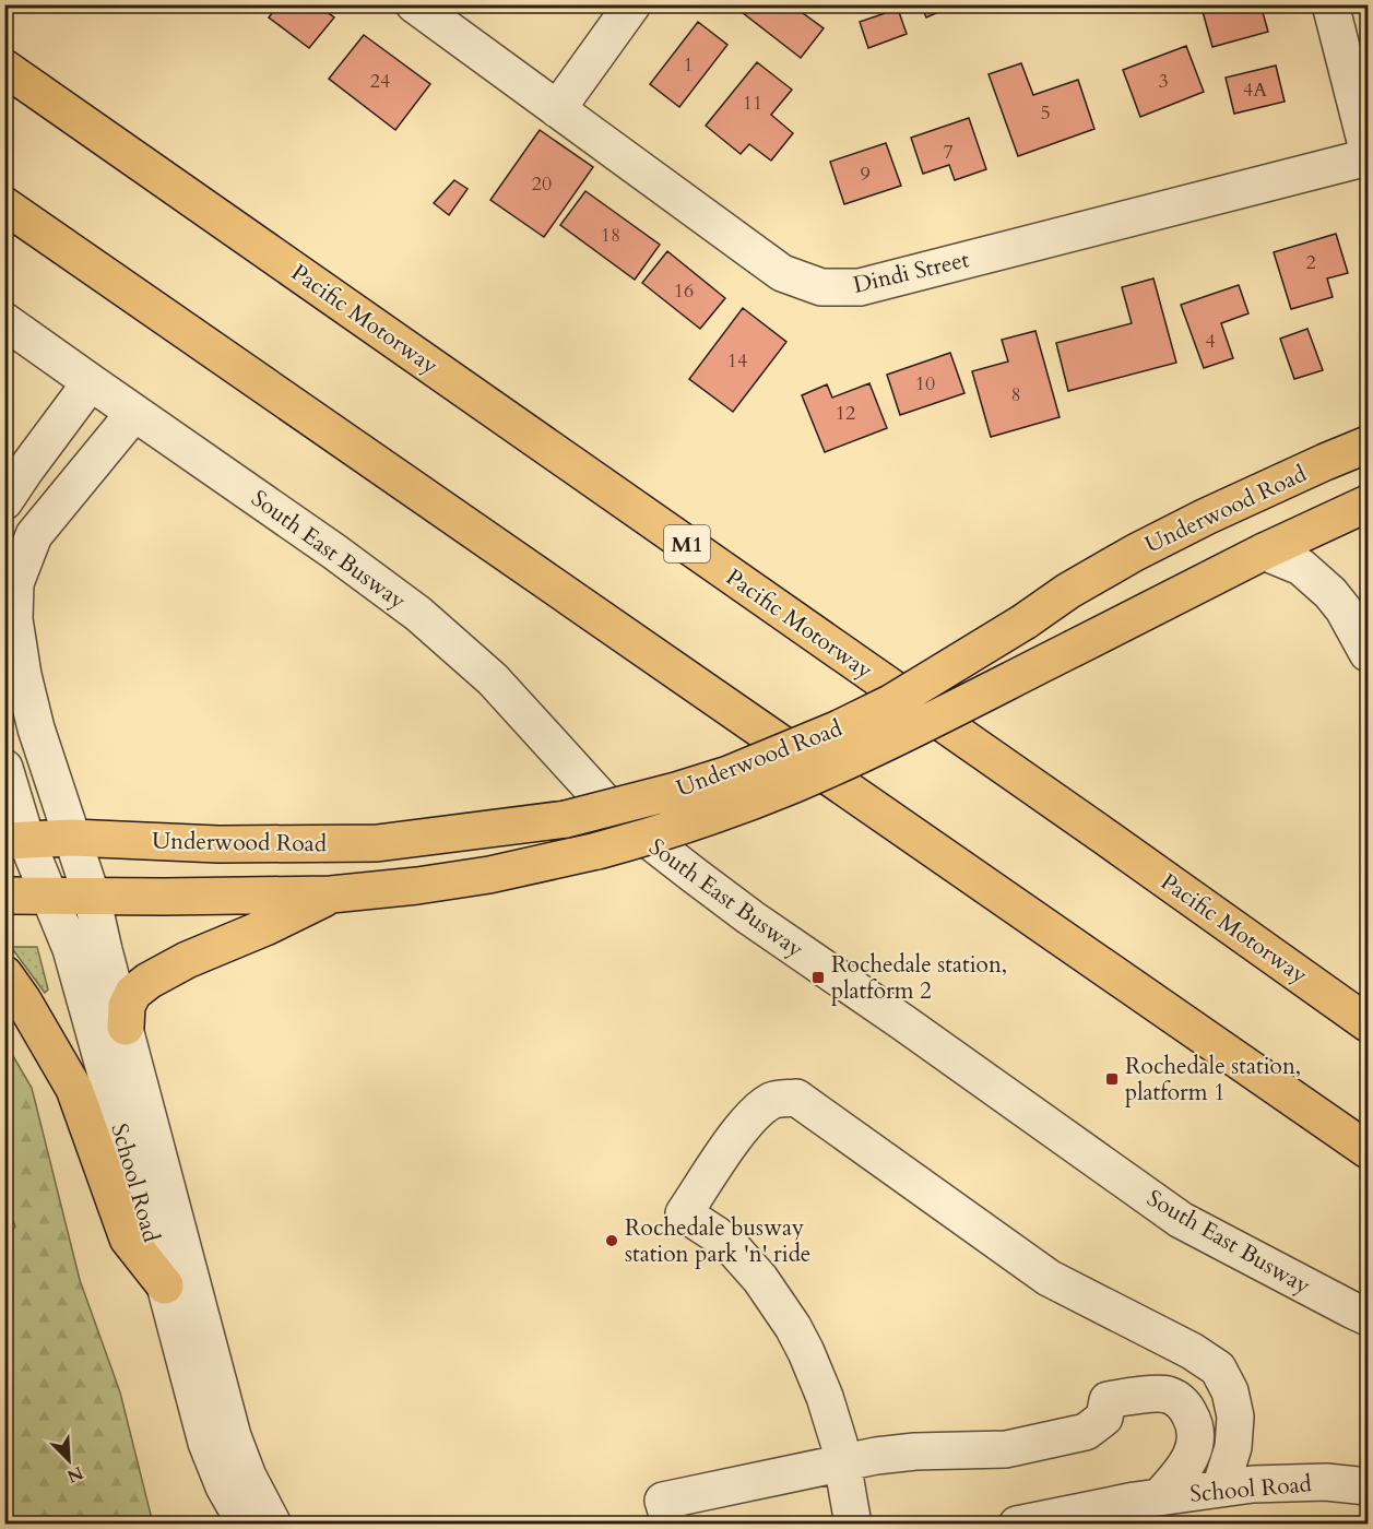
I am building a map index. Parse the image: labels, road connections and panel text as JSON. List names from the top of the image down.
{
  "streets": {
    "main road": ["Pacific Motorway", "Underwood Road", "M1"],
    "street": ["Dindi Street", "South East Busway", "School Road"]
  },
  "crossings": [
    ["Underwood Road", "School Road"]
  ],
  "places": {
    "transit": ["Rochedale station, platform 2", "Rochedale station, platform 1"],
    "other": ["Rochedale busway station park 'n' ride"]
  },
  "house_numbers": [
    "1",
    "24",
    "3",
    "4A",
    "11",
    "5",
    "7",
    "9",
    "20",
    "18",
    "2",
    "16",
    "4",
    "14",
    "10",
    "8",
    "12"
  ],
  "north": "bottom right"
}
